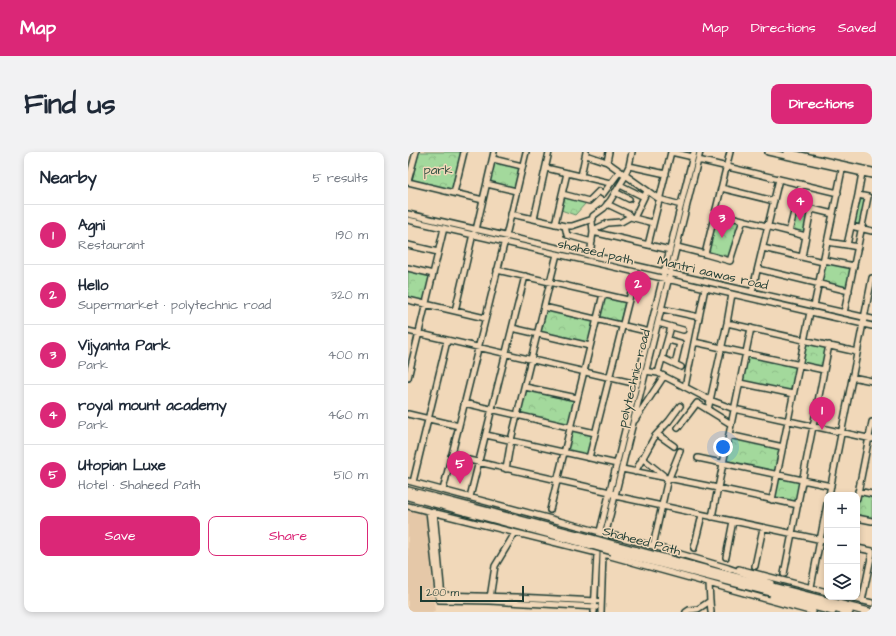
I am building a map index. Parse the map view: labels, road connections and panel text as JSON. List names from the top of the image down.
{
  "streets": {
    "highway": ["Shaheed Path"],
    "street": ["shaheed path", "Mantri aawas road", "polytechnic road"]
  },
  "crossings": [
    ["shaheed path", "Mantri aawas road"],
    ["shaheed path", "polytechnic road"],
    ["Mantri aawas road", "polytechnic road"]
  ],
  "parks": ["park"],
  "scale_bar": "200 m",
  "page": {
    "header": "Map",
    "nav": ["Map", "Directions", "Saved"],
    "buttons": [
      "Directions",
      ["Save", "Share"]
    ],
    "title": "Find us",
    "heading": ["Nearby", "5 results"],
    "pins": [
      "4",
      "3",
      "2",
      "1",
      "5"
    ],
    "list": [
      {
        "mark": "1",
        "name": "Agni",
        "note": "Restaurant",
        "value": "190 m"
      },
      {
        "mark": "2",
        "name": "Hello",
        "note": "Supermarket · polytechnic road",
        "value": "320 m"
      },
      {
        "mark": "3",
        "name": "Vijyanta Park",
        "note": "Park",
        "value": "400 m"
      },
      {
        "mark": "4",
        "name": "royal mount academy",
        "note": "Park",
        "value": "460 m"
      },
      {
        "mark": "5",
        "name": "Utopian Luxe",
        "note": "Hotel · Shaheed Path",
        "value": "510 m"
      }
    ],
    "map_buttons": ["+", "−"],
    "scale": "200 m"
  }
}
